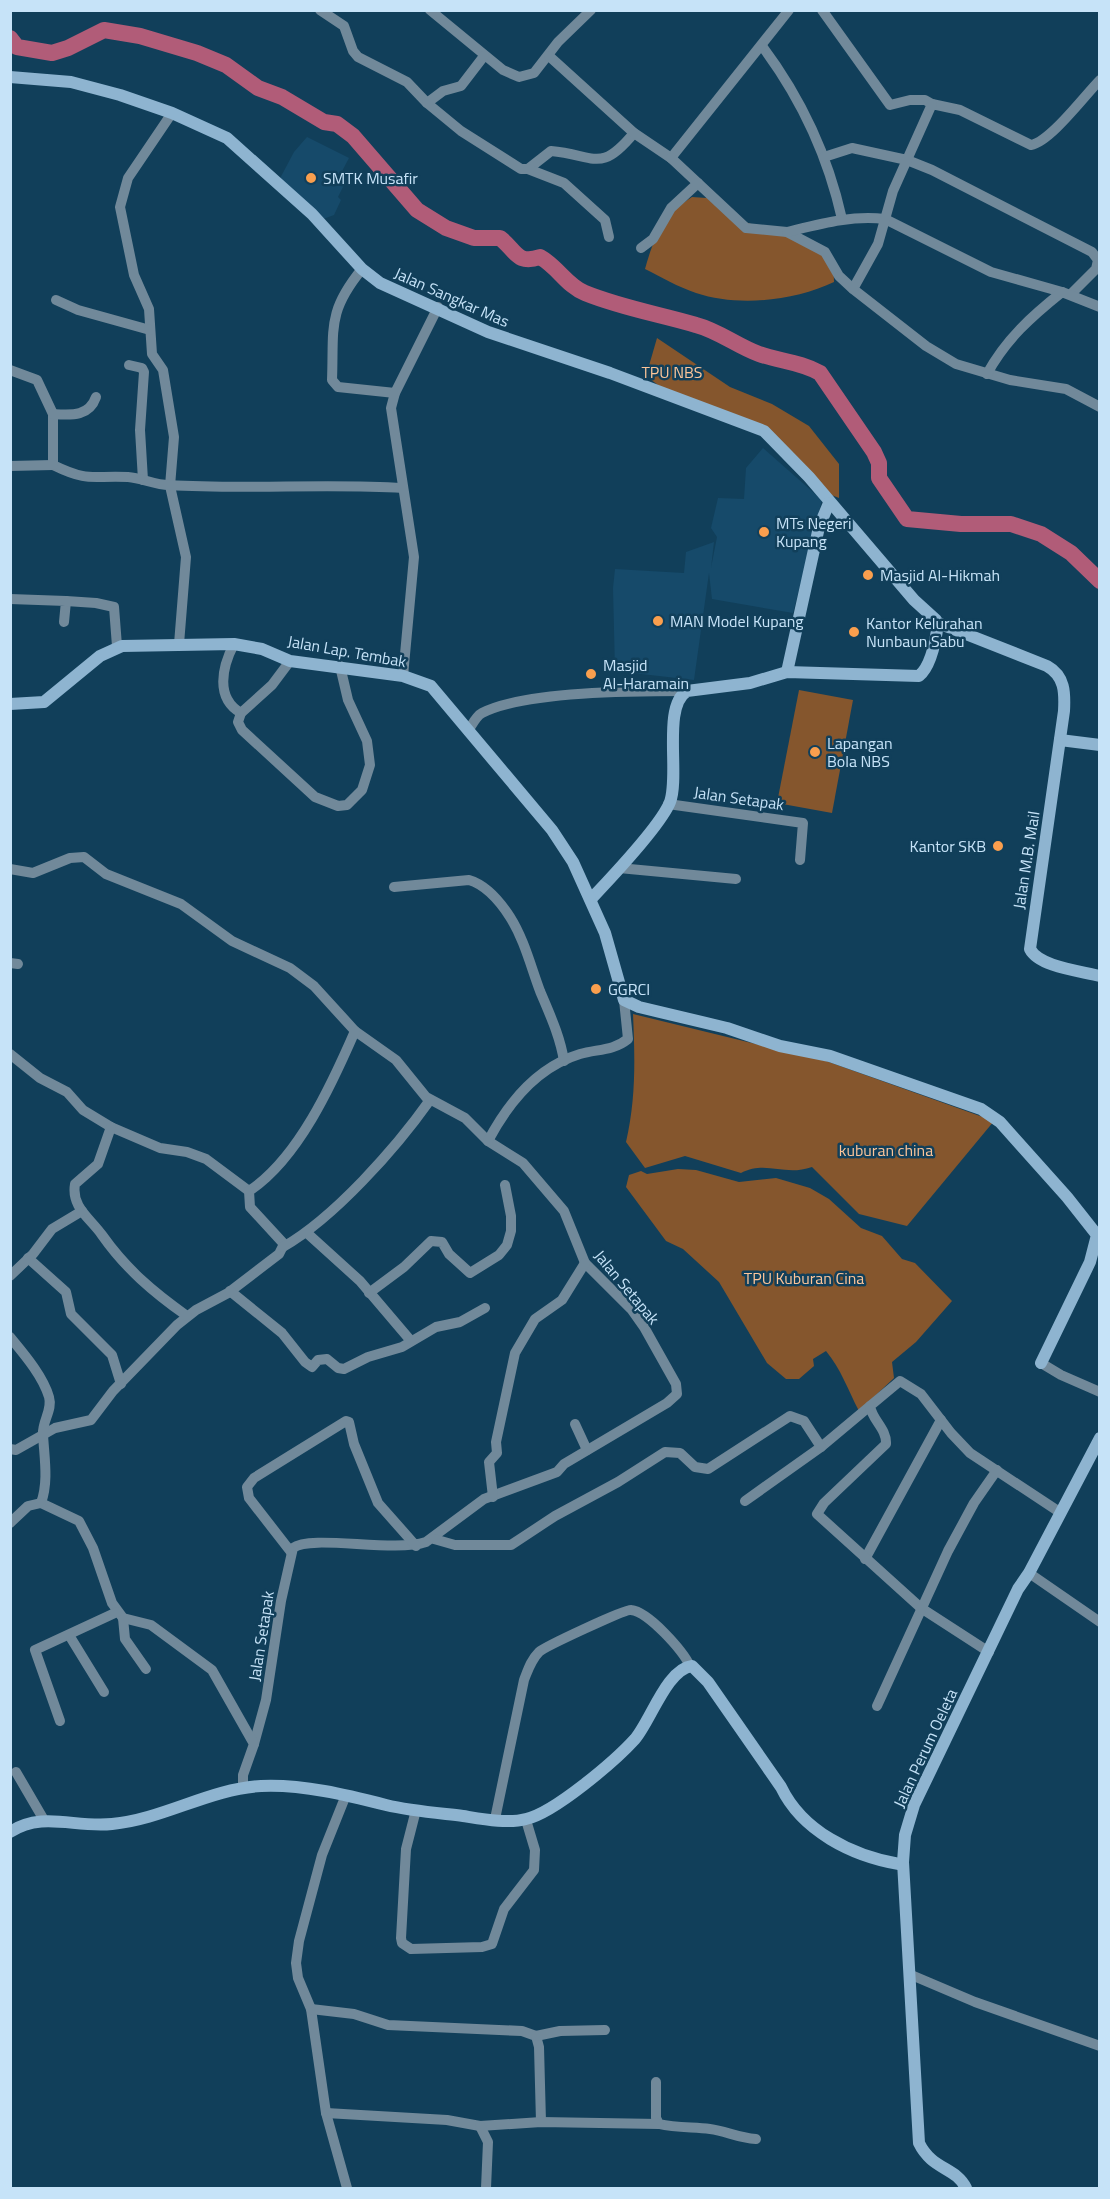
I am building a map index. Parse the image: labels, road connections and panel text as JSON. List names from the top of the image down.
{
  "streets": {
    "street": [
      "Jalan Sangkar Mas",
      "Jalan Lap. Tembak",
      "Jalan Setapak",
      "Jalan M.B. Mail",
      "Jalan Perum Oeleta"
    ]
  },
  "parks": ["TPU NBS", "kuburan china", "TPU Kuburan Cina"],
  "places": [
    "SMTK Musafir",
    "MTs Negeri Kupang",
    "Masjid Al-Hikmah",
    "MAN Model Kupang",
    "Kantor Kelurahan Nunbaun Sabu",
    "Masjid Al-Haramain",
    "Lapangan Bola NBS",
    "Kantor SKB",
    "GGRCI"
  ]
}
